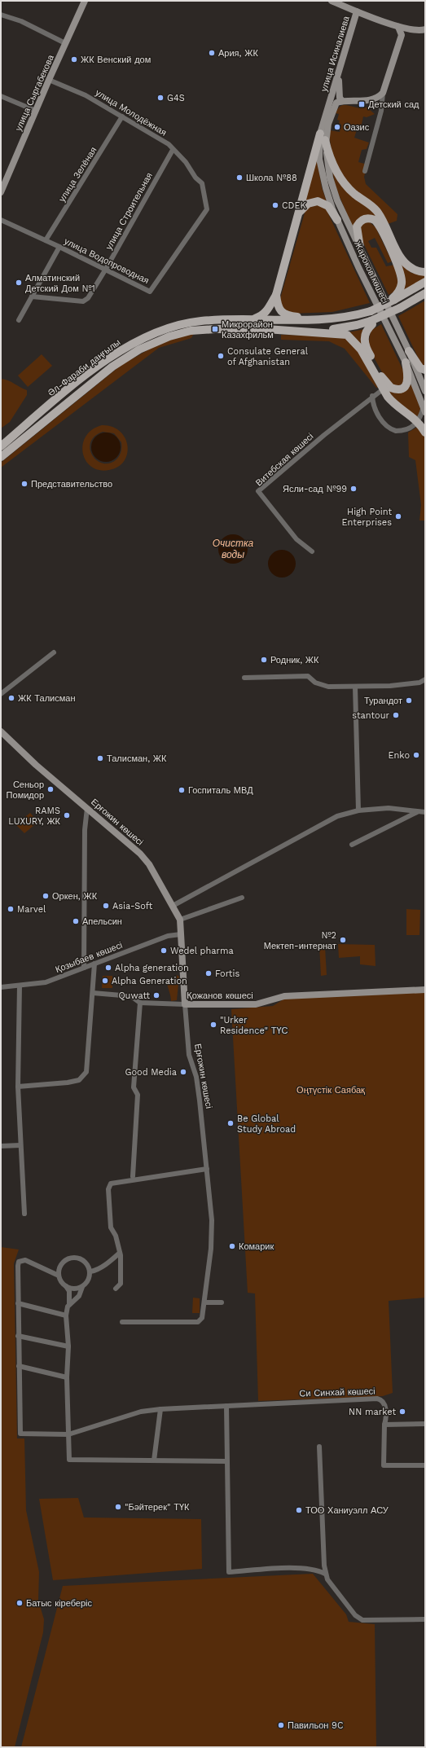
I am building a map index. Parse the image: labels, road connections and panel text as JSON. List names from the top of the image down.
{
  "streets": {
    "main road": ["Әл-Фараби даңғылы"],
    "street": [
      "улица Исиналиева",
      "улица Сыргабекова",
      "улица Молодёжная",
      "улица Зелёная",
      "улица Строительная",
      "улица Водопроводная",
      "Жароков көшесі",
      "Витебская көшесі",
      "Ерғожин көшесі",
      "Қозыбаев көшесі",
      "Қожанов көшесі",
      "Си Синхай көшесі"
    ]
  },
  "crossings": [
    ["улица Исиналиева", "Жароков көшесі"],
    ["улица Сыргабекова", "улица Молодёжная"],
    ["улица Молодёжная", "улица Зелёная"],
    ["улица Молодёжная", "улица Строительная"],
    ["улица Молодёжная", "улица Водопроводная"],
    ["улица Зелёная", "улица Водопроводная"],
    ["улица Строительная", "улица Водопроводная"],
    ["Ерғожин көшесі", "Қозыбаев көшесі"],
    ["Ерғожин көшесі", "Қожанов көшесі"]
  ],
  "water": ["Очистка воды"],
  "parks": ["Оңтүстік Саябақ"],
  "places": {
    "other": [
      "Ария, ЖК",
      "ЖК Венский дом",
      "G4S",
      "Оазис",
      "Школа №88",
      "CDEK",
      "Алматинский Детский Дом №1",
      "Consulate General of Afghanistan",
      "Представительство",
      "Ясли-сад №99",
      "High Point Enterprises",
      "Родник, ЖК",
      "ЖК Талисман",
      "Турандот",
      "stantour",
      "Enko",
      "Талисман, ЖК",
      "Сеньор Помидор",
      "Госпиталь МВД",
      "RAMS LUXURY, ЖК",
      "Оркен, ЖК",
      "Asia-Soft",
      "Marvel",
      "Апельсин",
      "№2 Мектеп-интернат",
      "Wedel pharma",
      "Alpha generation",
      "Fortis",
      "Alpha Generation",
      "Quwatt",
      "\"Urker Residence\" ТҮС",
      "Good Media",
      "Be Global Study Abroad",
      "Комарик",
      "NN market",
      "\"Бәйтерек\" ТҮК",
      "ТОО Ханиуэлл АСУ",
      "Батыс кіреберіс",
      "Павильон 9C"
    ],
    "transit": ["Детский сад", "Микрорайон Казахфильм"]
  }
}
